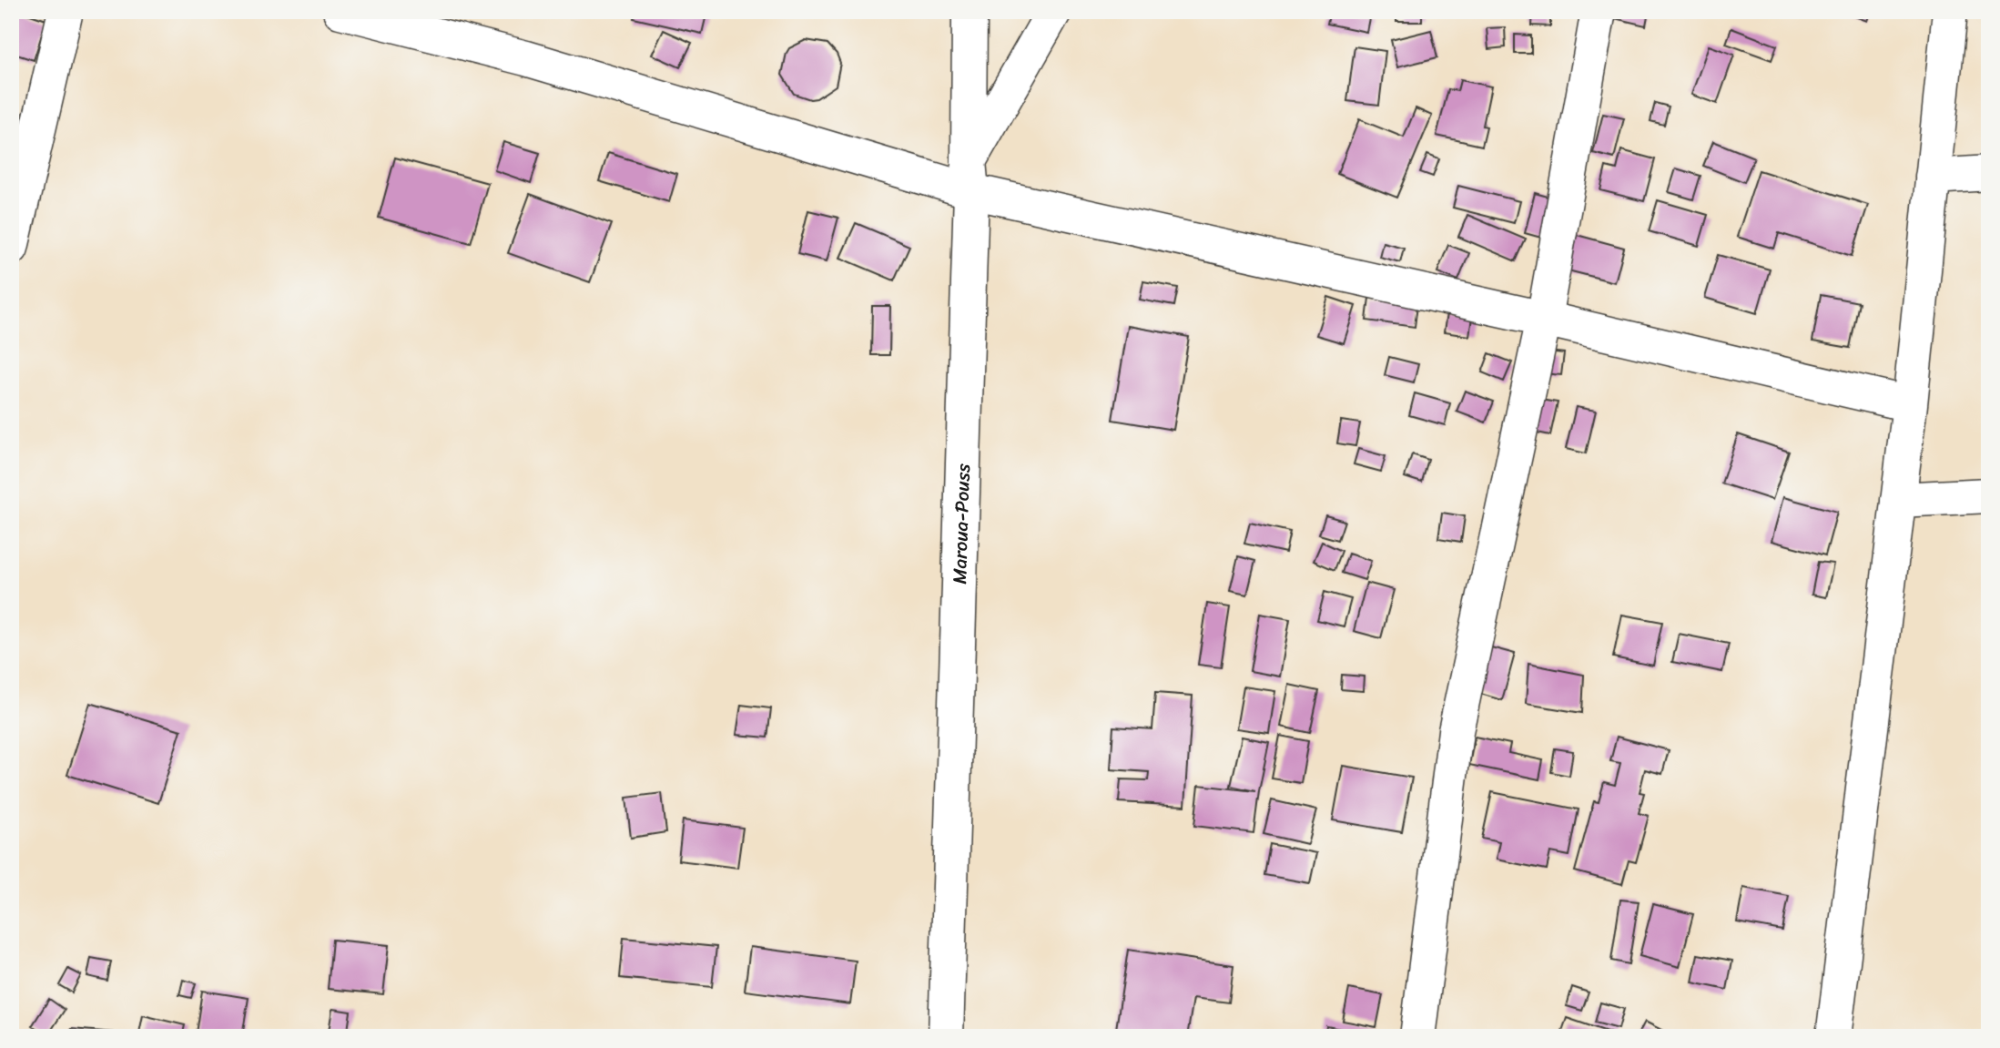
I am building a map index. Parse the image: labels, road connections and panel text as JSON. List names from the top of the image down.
{
  "streets": {
    "street": ["Maroua-Pouss"]
  }
}
